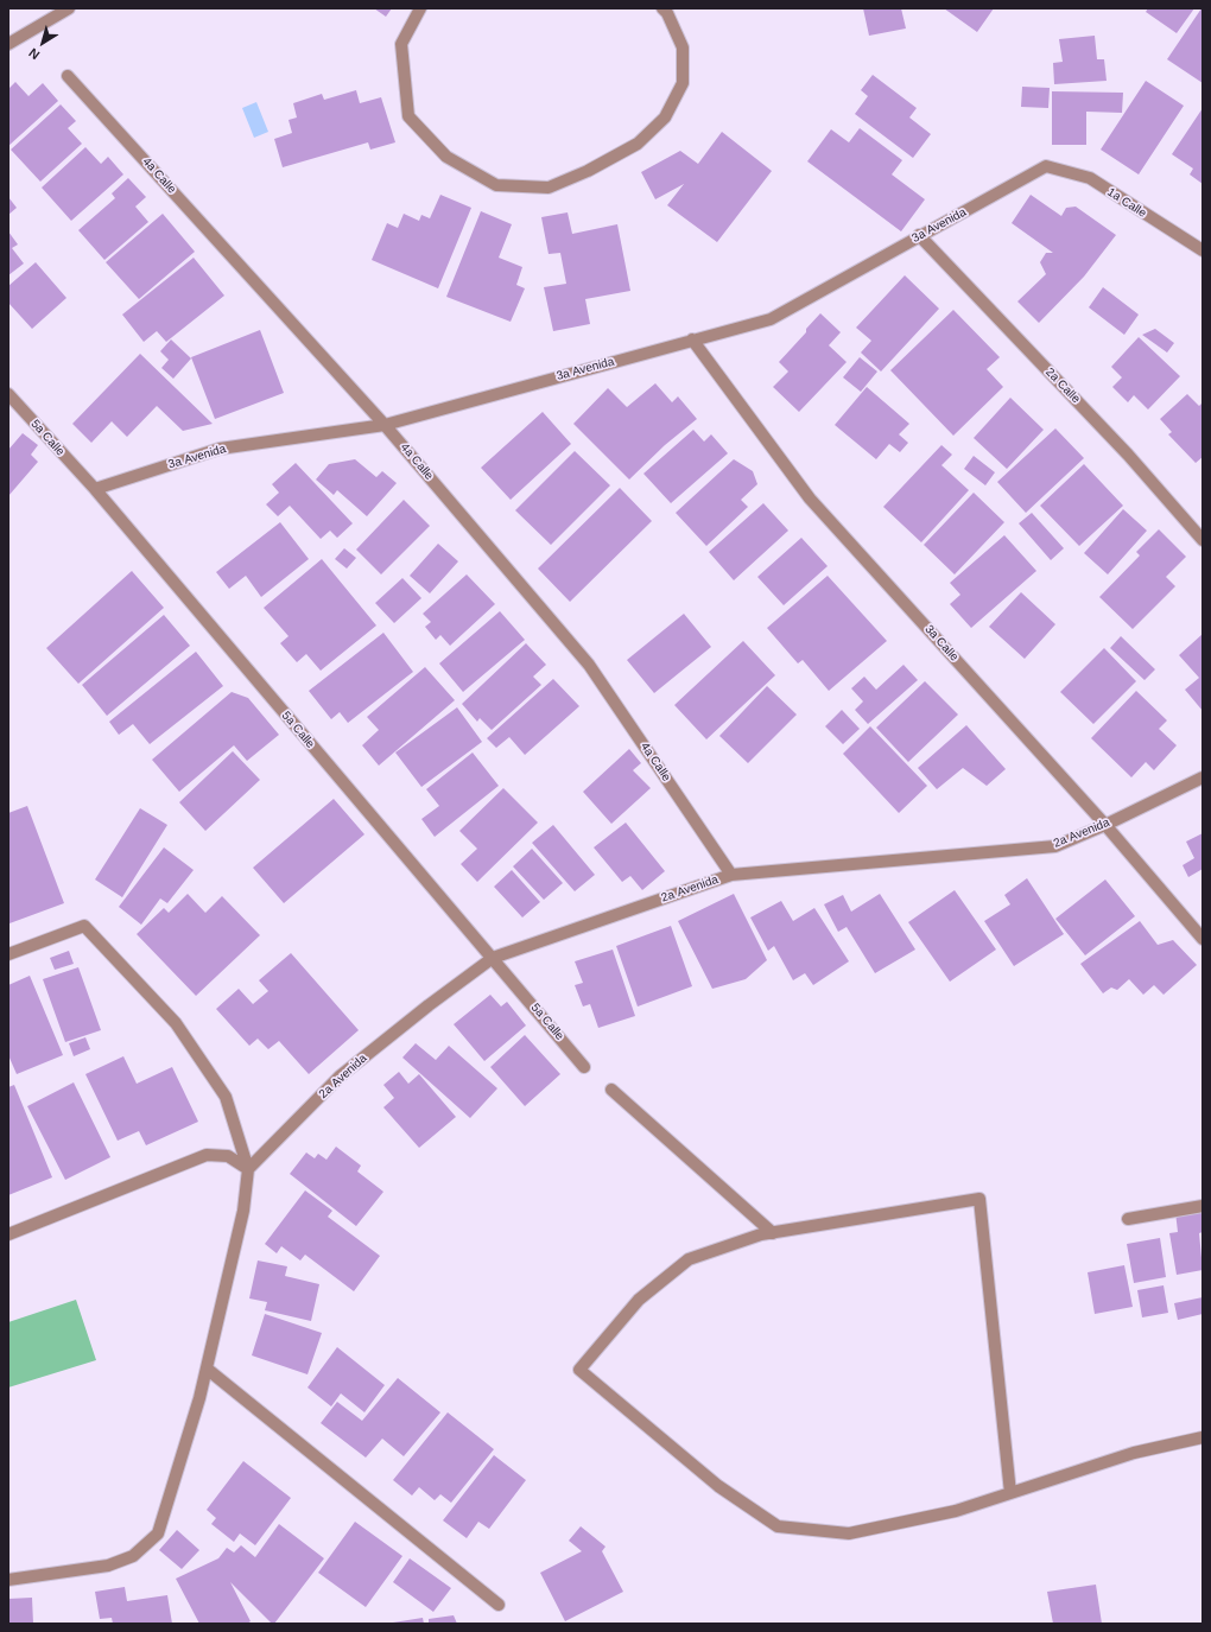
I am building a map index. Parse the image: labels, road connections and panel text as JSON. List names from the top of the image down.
{
  "streets": {
    "street": [
      "4a Calle",
      "1a Calle",
      "3a Avenida",
      "2a Calle",
      "5a Calle",
      "3a Calle",
      "2a Avenida"
    ]
  },
  "crossings": [
    ["4a Calle", "3a Avenida"],
    ["4a Calle", "2a Avenida"],
    ["1a Calle", "3a Avenida"],
    ["3a Avenida", "2a Calle"],
    ["3a Avenida", "5a Calle"],
    ["3a Avenida", "3a Calle"],
    ["5a Calle", "2a Avenida"],
    ["3a Calle", "2a Avenida"]
  ],
  "north": "bottom left"
}
